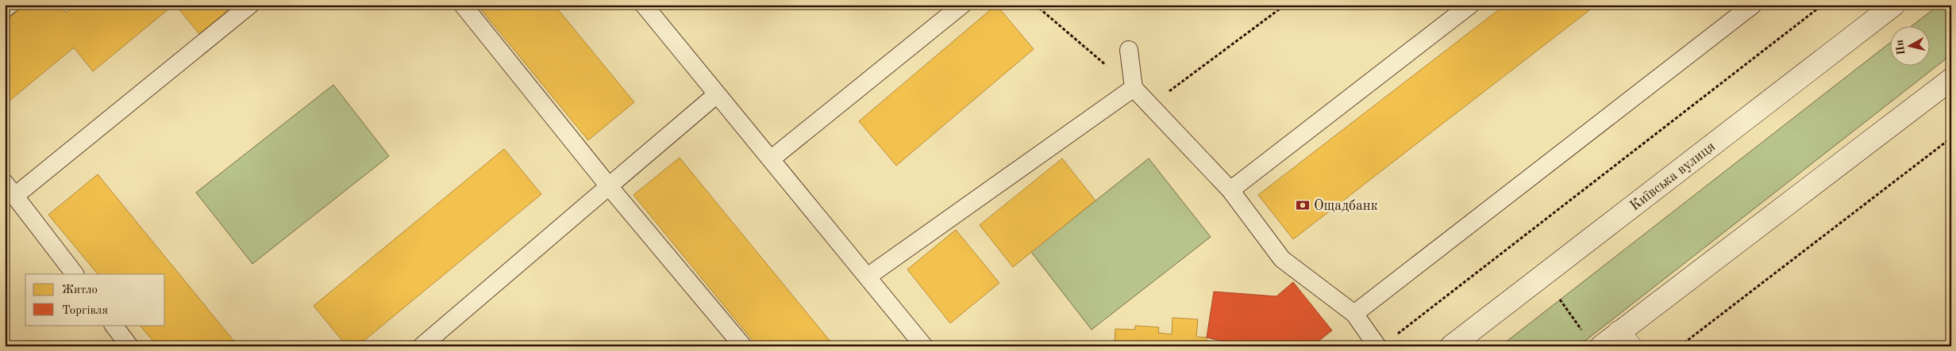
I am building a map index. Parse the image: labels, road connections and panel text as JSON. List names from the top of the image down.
{
  "streets": {
    "main road": ["Київська вулиця"]
  },
  "places": {
    "bank": ["Ощадбанк"]
  },
  "legend": ["Житло", "Торгівля"],
  "north": "left"
}
